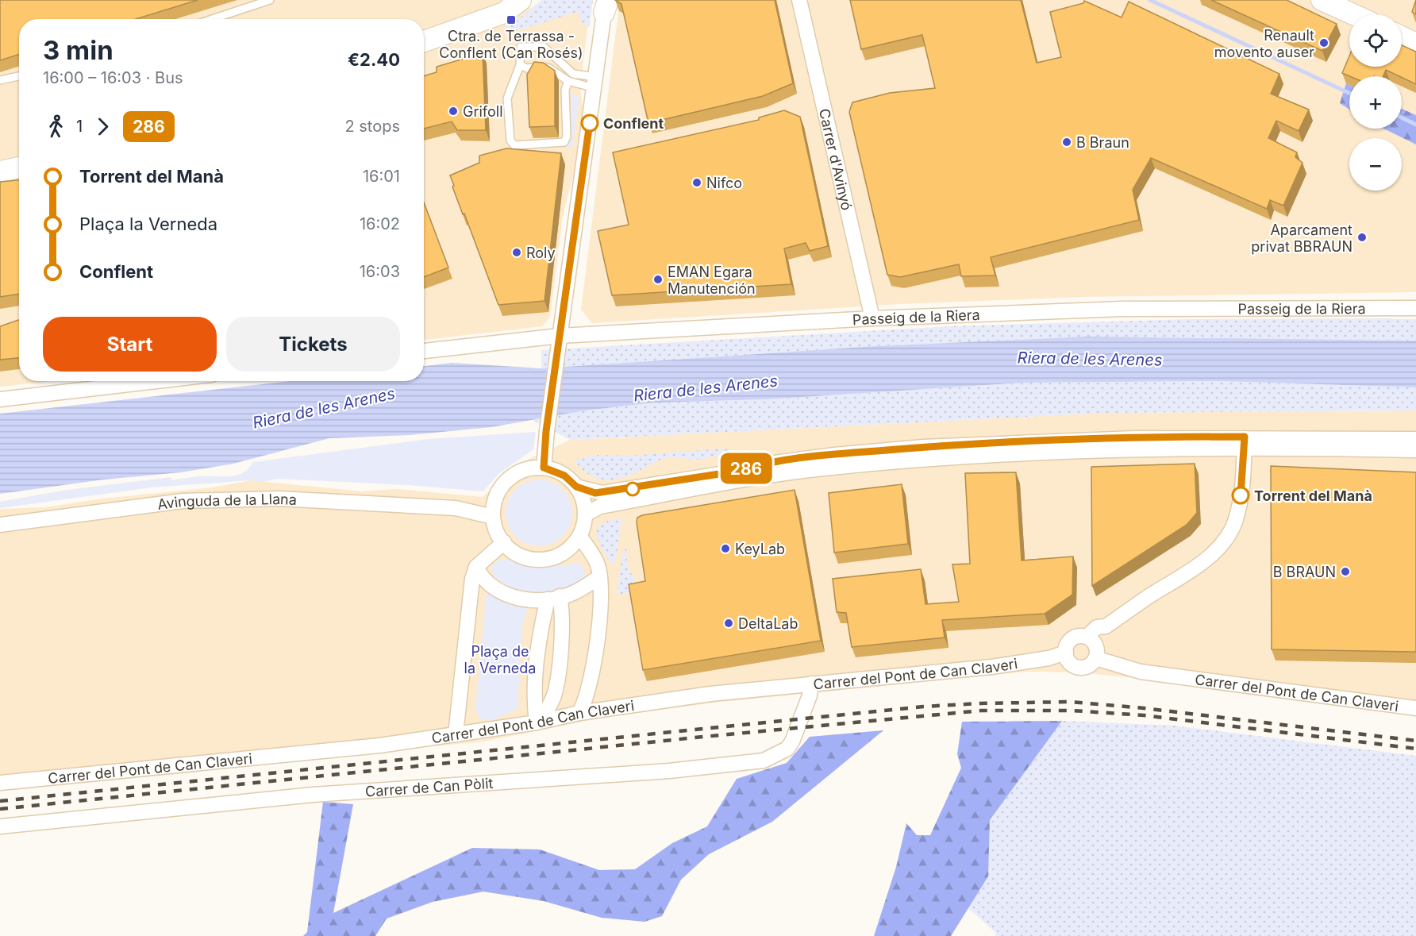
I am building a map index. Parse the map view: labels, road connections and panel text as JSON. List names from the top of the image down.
{
  "streets": {
    "street": [
      "Carrer d'Avinyó",
      "Passeig de la Riera",
      "Avinguda de la Llana",
      "Carrer del Pont de Can Claveri",
      "Carrer de Can Pòlit"
    ]
  },
  "crossings": [
    ["Carrer d'Avinyó", "Passeig de la Riera"],
    ["Carrer del Pont de Can Claveri", "Carrer de Can Pòlit"]
  ],
  "water": ["Riera de les Arenes"],
  "parks": ["Plaça de la Verneda"],
  "places": {
    "transit": ["Ctra. de Terrassa - Conflent (Can Rosés)"],
    "other": [
      "Renault movento auser",
      "Grifoll",
      "Conflent",
      "B Braun",
      "Nifco",
      "Aparcament privat BBRAUN",
      "Roly",
      "EMAN Egara Manutención",
      "Torrent del Manà",
      "KeyLab",
      "B BRAUN",
      "DeltaLab"
    ]
  },
  "lines": ["bus line 286"],
  "page": {
    "on_map": "286",
    "map_buttons": ["+", "−"],
    "heading": ["3 min", "16:00 – 16:03 · Bus", "€2.40"],
    "legs": ["1", "286", "2 stops"],
    "list": [
      {
        "name": "Torrent del Manà",
        "value": "16:01"
      },
      {
        "name": "Plaça la Verneda",
        "value": "16:02"
      },
      {
        "name": "Conflent",
        "value": "16:03"
      }
    ],
    "buttons": ["Start", "Tickets"]
  }
}
